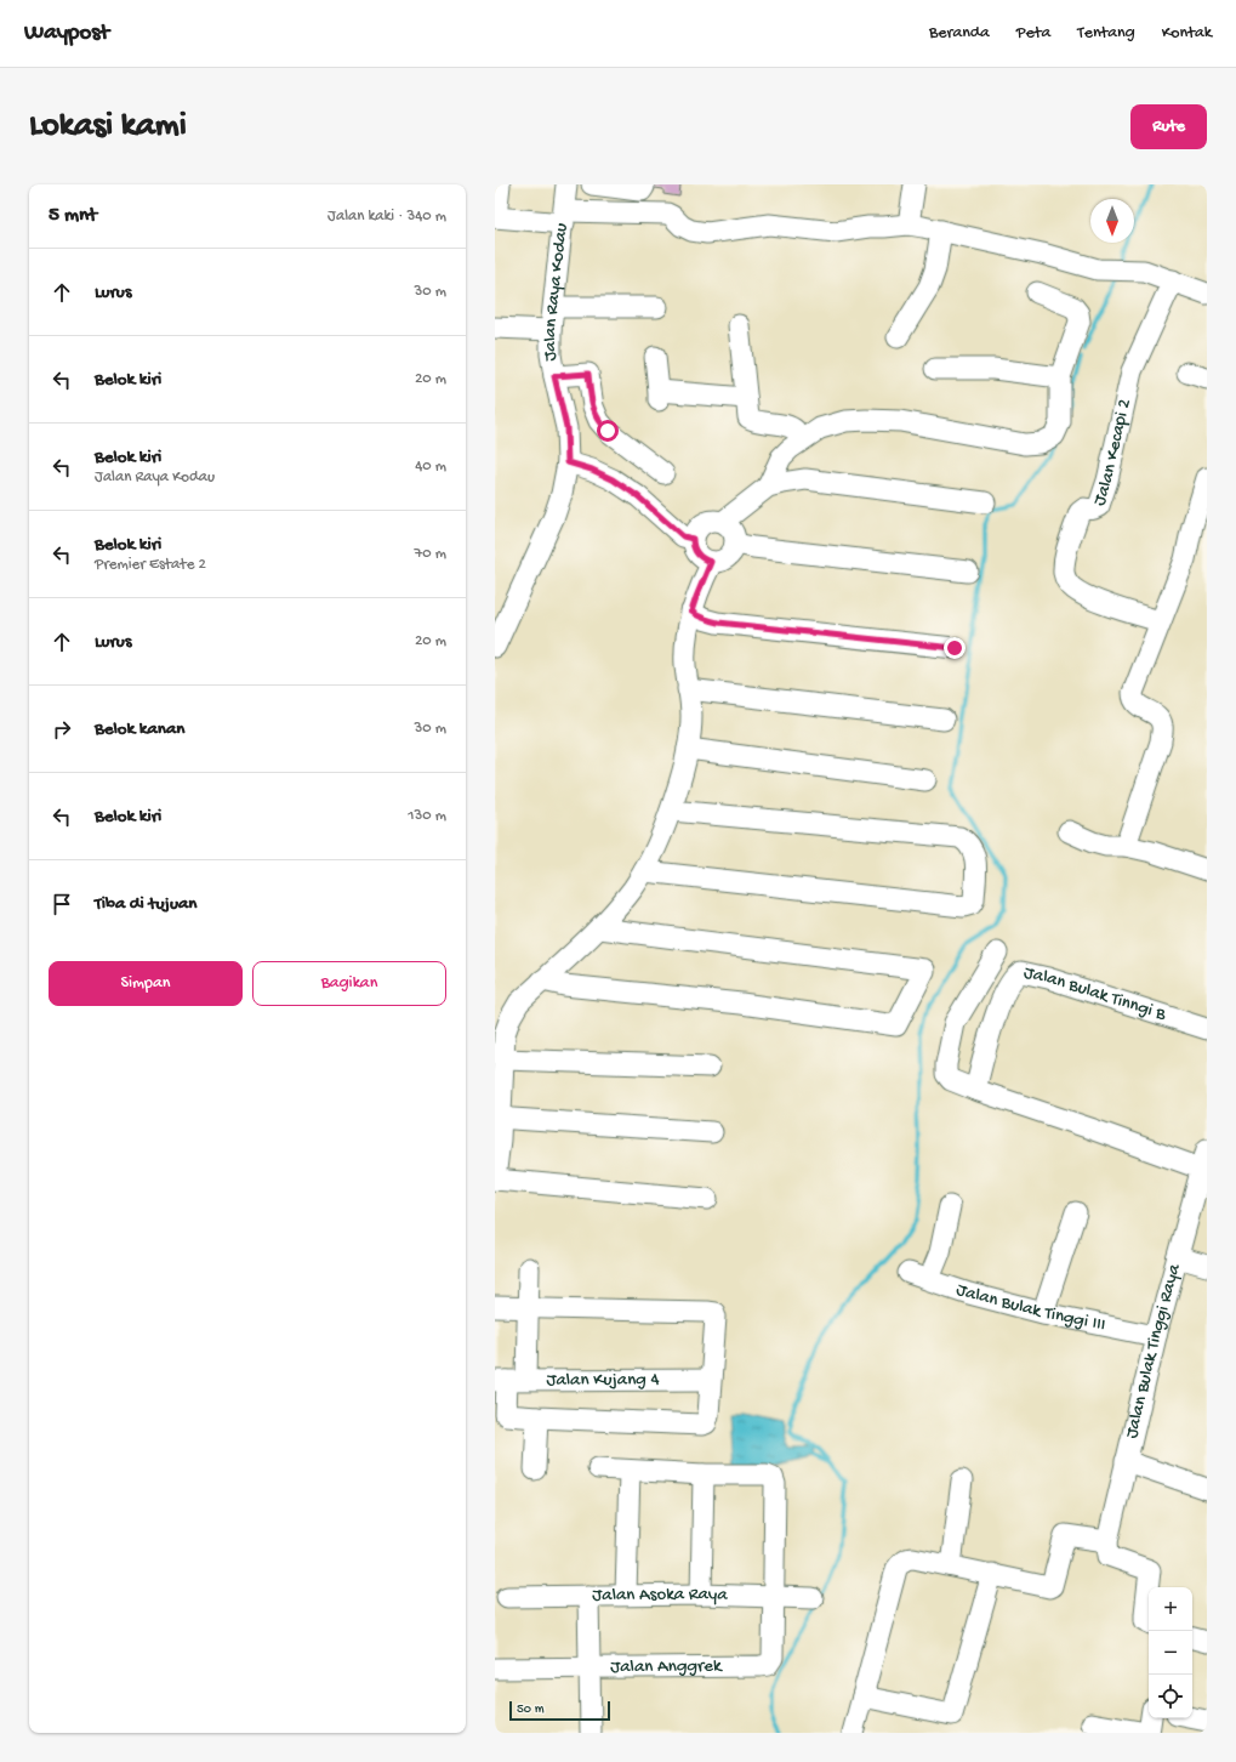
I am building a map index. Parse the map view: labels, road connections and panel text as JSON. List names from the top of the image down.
{
  "streets": {
    "street": [
      "Jalan Raya Kodau",
      "Jalan Kecapi 2",
      "Jalan Bulak Tinngi B",
      "Jalan Bulak Tinggi III",
      "Jalan Bulak Tinggi Raya",
      "Jalan Kujang 4",
      "Jalan Asoka Raya",
      "Jalan Anggrek"
    ]
  },
  "crossings": [
    ["Jalan Bulak Tinggi III", "Jalan Bulak Tinggi Raya"],
    ["Jalan Asoka Raya", "Jalan Anggrek"]
  ],
  "scale_bar": "50 m",
  "north": "bottom",
  "page": {
    "header": "Waypost",
    "nav": [
      "Beranda",
      "Peta",
      "Tentang",
      "Kontak"
    ],
    "buttons": [
      "Rute",
      ["Simpan", "Bagikan"]
    ],
    "title": "Lokasi kami",
    "heading": ["5 mnt", "Jalan kaki · 340 m"],
    "list": [
      ["Lurus", "30 m"],
      ["Belok kiri", "20 m"],
      ["Belok kiri", "Jalan Raya Kodau", "40 m"],
      ["Belok kiri", "Premier Estate 2", "70 m"],
      ["Lurus", "20 m"],
      ["Belok kanan", "30 m"],
      ["Belok kiri", "130 m"],
      "Tiba di tujuan"
    ],
    "map_buttons": ["+", "−"],
    "scale": "50 m"
  }
}
